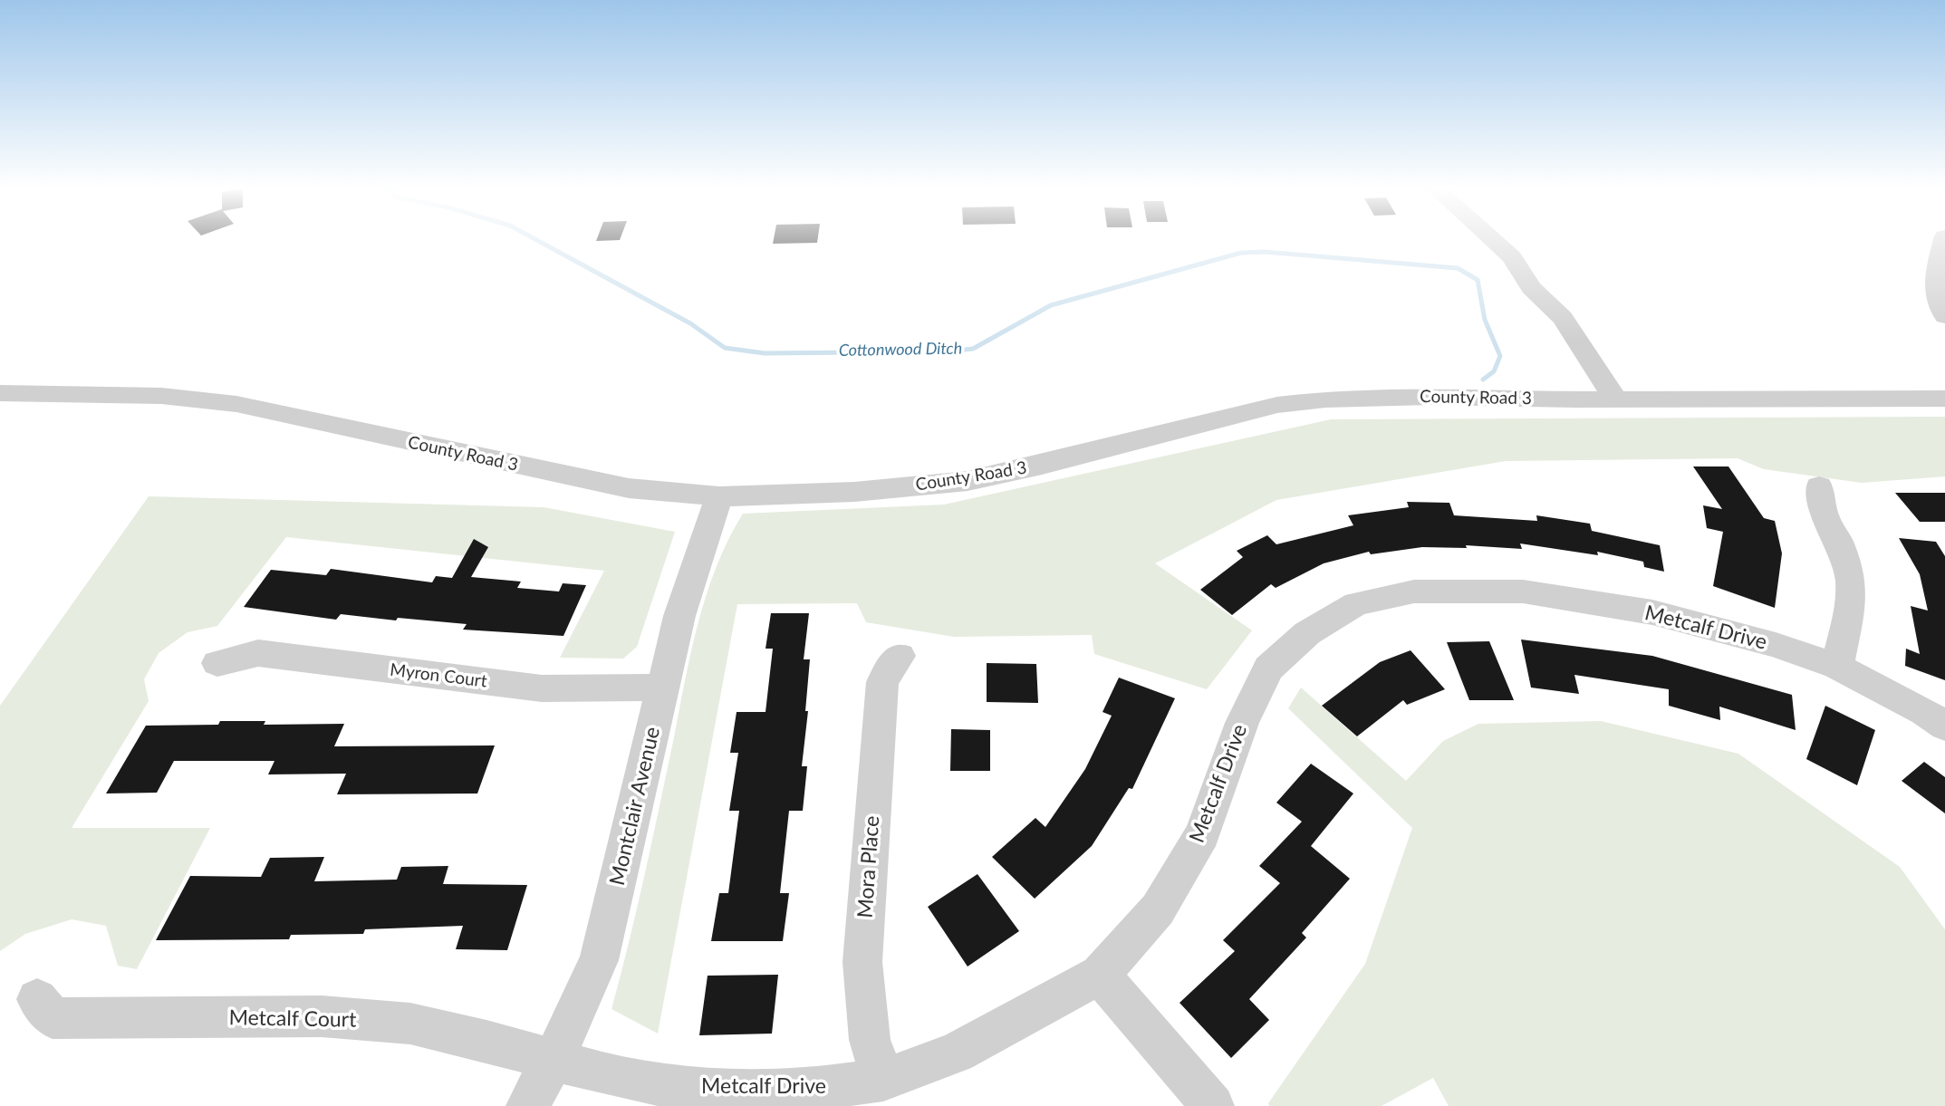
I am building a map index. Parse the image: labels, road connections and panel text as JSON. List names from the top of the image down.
{
  "streets": {
    "street": [
      "County Road 3",
      "Metcalf Drive",
      "Myron Court",
      "Montclair Avenue",
      "Mora Place",
      "Metcalf Court"
    ]
  },
  "crossings": [
    ["County Road 3", "Montclair Avenue"],
    ["Metcalf Drive", "Montclair Avenue"],
    ["Metcalf Drive", "Mora Place"],
    ["Metcalf Drive", "Metcalf Court"],
    ["Myron Court", "Montclair Avenue"],
    ["Montclair Avenue", "Metcalf Court"]
  ],
  "water": ["Cottonwood Ditch"]
}
